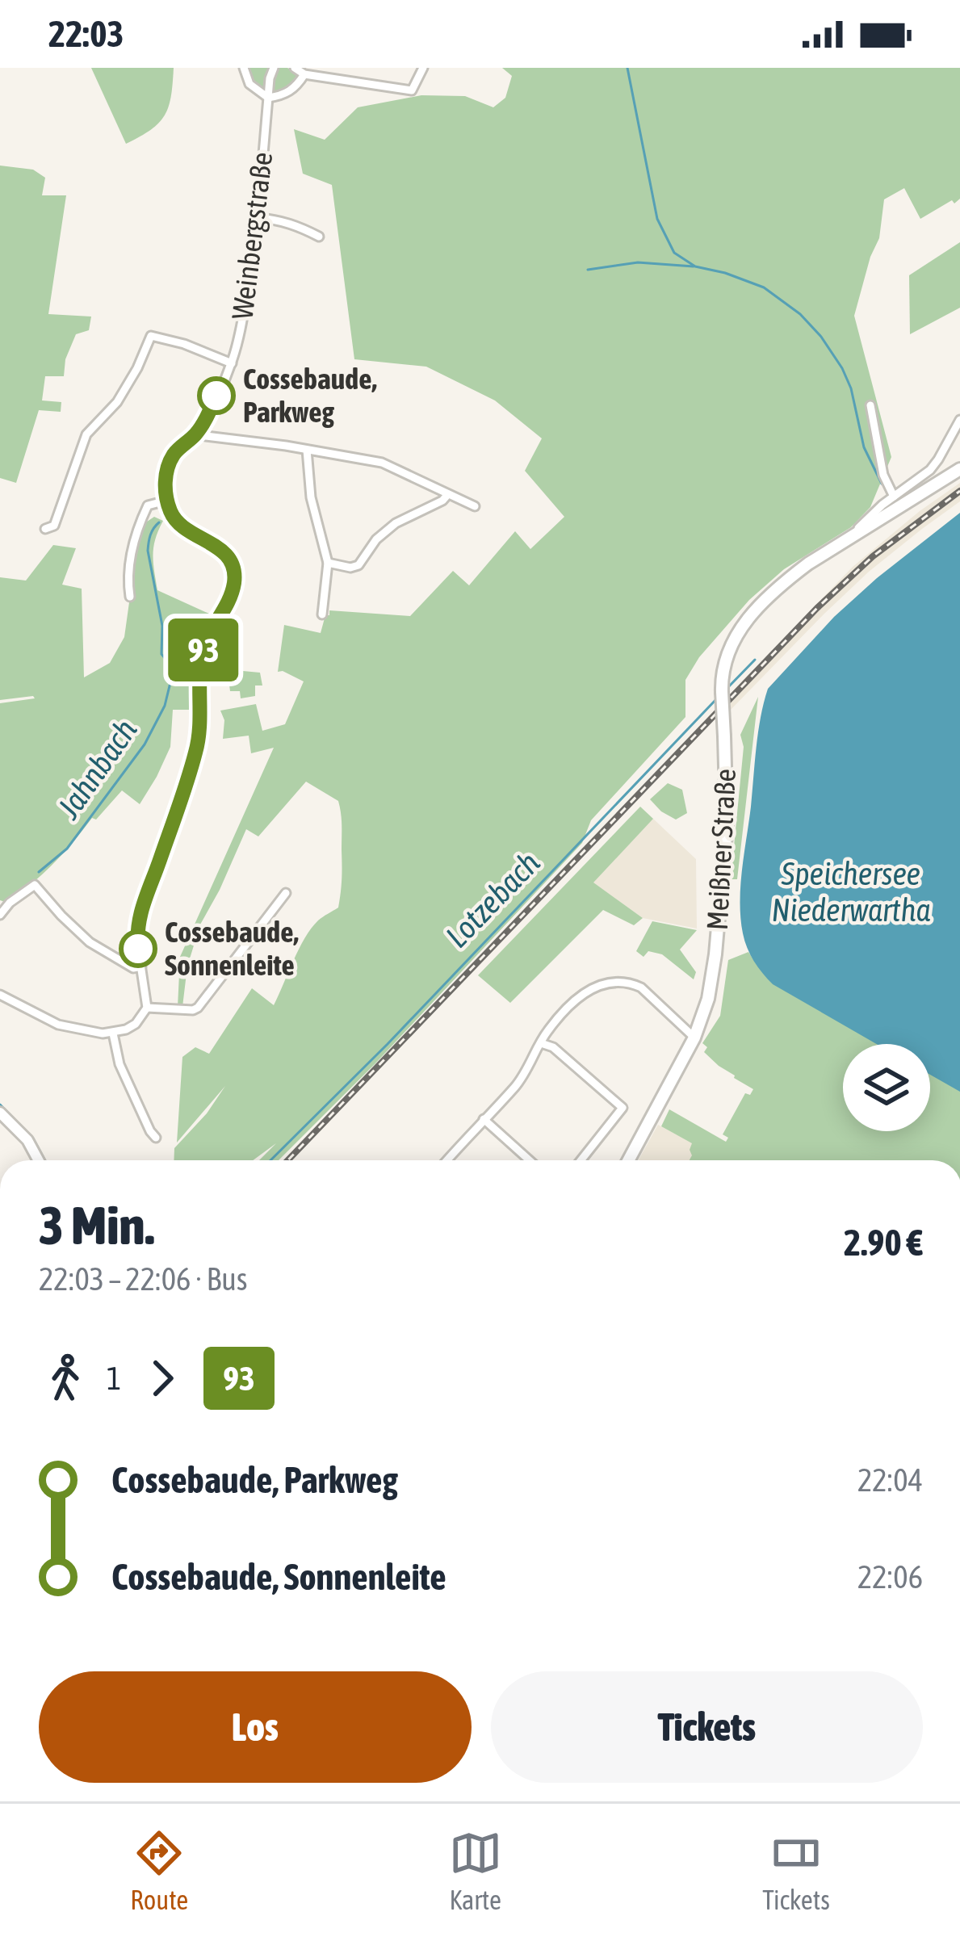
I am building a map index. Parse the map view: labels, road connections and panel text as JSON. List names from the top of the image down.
{
  "streets": {
    "main road": ["Meißner Straße"],
    "street": ["Weinbergstraße"]
  },
  "water": ["Jahnbach", "Speichersee Niederwartha", "Lotzebach"],
  "places": ["Cossebaude, Parkweg", "Cossebaude, Sonnenleite"],
  "lines": ["bus line 93"],
  "page": {
    "status": "22:03",
    "on_map": "93",
    "heading": ["3 Min.", "22:03 – 22:06 · Bus", "2.90 €"],
    "legs": ["1", "93"],
    "list": [
      {
        "name": "Cossebaude, Parkweg",
        "value": "22:04"
      },
      {
        "name": "Cossebaude, Sonnenleite",
        "value": "22:06"
      }
    ],
    "buttons": ["Los", "Tickets"],
    "tabs": ["Route", "Karte", "Tickets"]
  }
}
